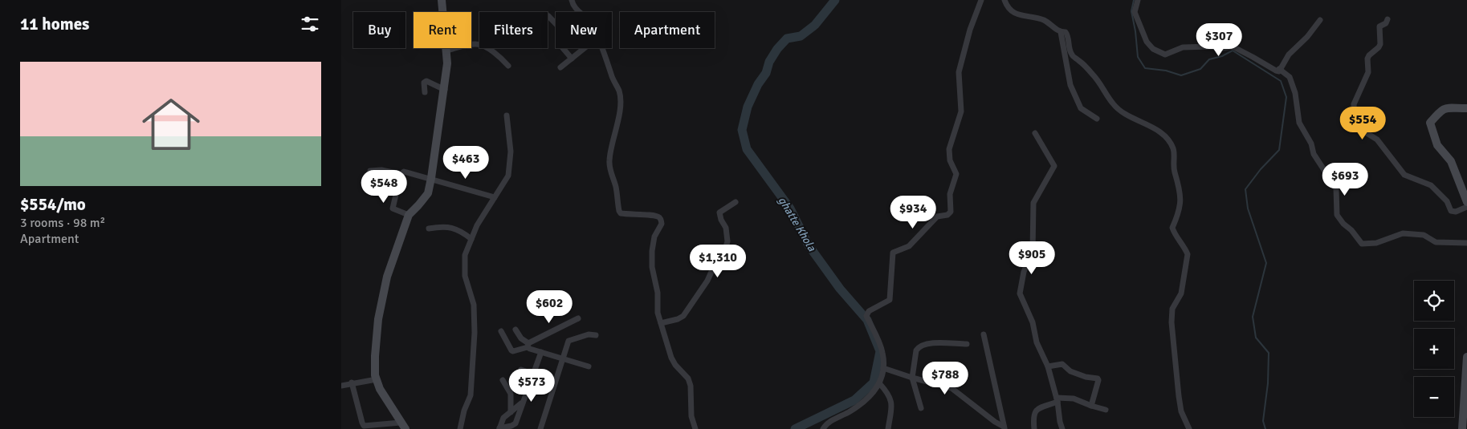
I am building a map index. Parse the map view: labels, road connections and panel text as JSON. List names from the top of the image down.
{
  "water": ["ghatte Khola"],
  "page": {
    "heading": "11 homes",
    "chip": [
      "Buy",
      "Rent",
      "Filters",
      "New",
      "Apartment"
    ],
    "price": [
      "$307",
      "$554",
      "$463",
      "$693",
      "$548",
      "$934",
      "$905",
      "$1,310",
      "$602",
      "$788",
      "$573"
    ],
    "list": [
      {
        "name": "$554/mo",
        "note": "3 rooms · 98 m² · Apartment"
      }
    ],
    "map_buttons": ["+", "−"]
  }
}
